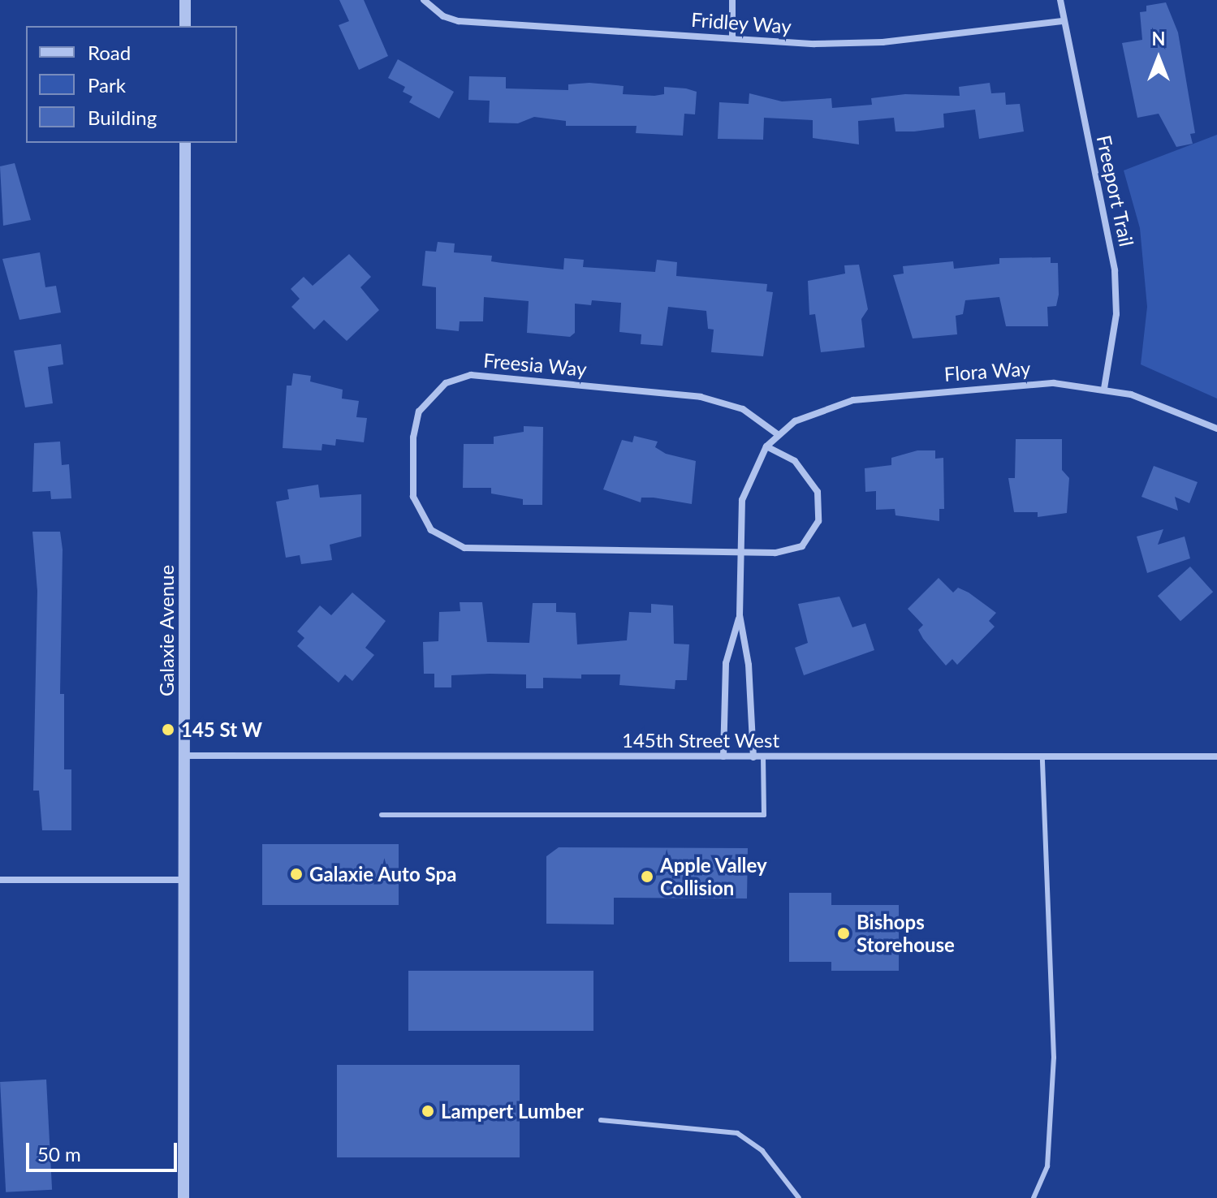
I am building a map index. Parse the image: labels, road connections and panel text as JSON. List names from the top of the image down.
{
  "streets": {
    "street": [
      "Fridley Way",
      "Freeport Trail",
      "Freesia Way",
      "Flora Way",
      "Galaxie Avenue",
      "145th Street West"
    ]
  },
  "crossings": [
    ["Fridley Way", "Freeport Trail"],
    ["Freeport Trail", "Flora Way"],
    ["Freesia Way", "Flora Way"],
    ["Flora Way", "145th Street West"],
    ["Galaxie Avenue", "145th Street West"]
  ],
  "places": [
    "145 St W",
    "Galaxie Auto Spa",
    "Apple Valley Collision",
    "Bishops Storehouse",
    "Lampert Lumber"
  ],
  "legend": ["Road", "Park", "Building"],
  "scale_bar": "50 m",
  "north": "top"
}
